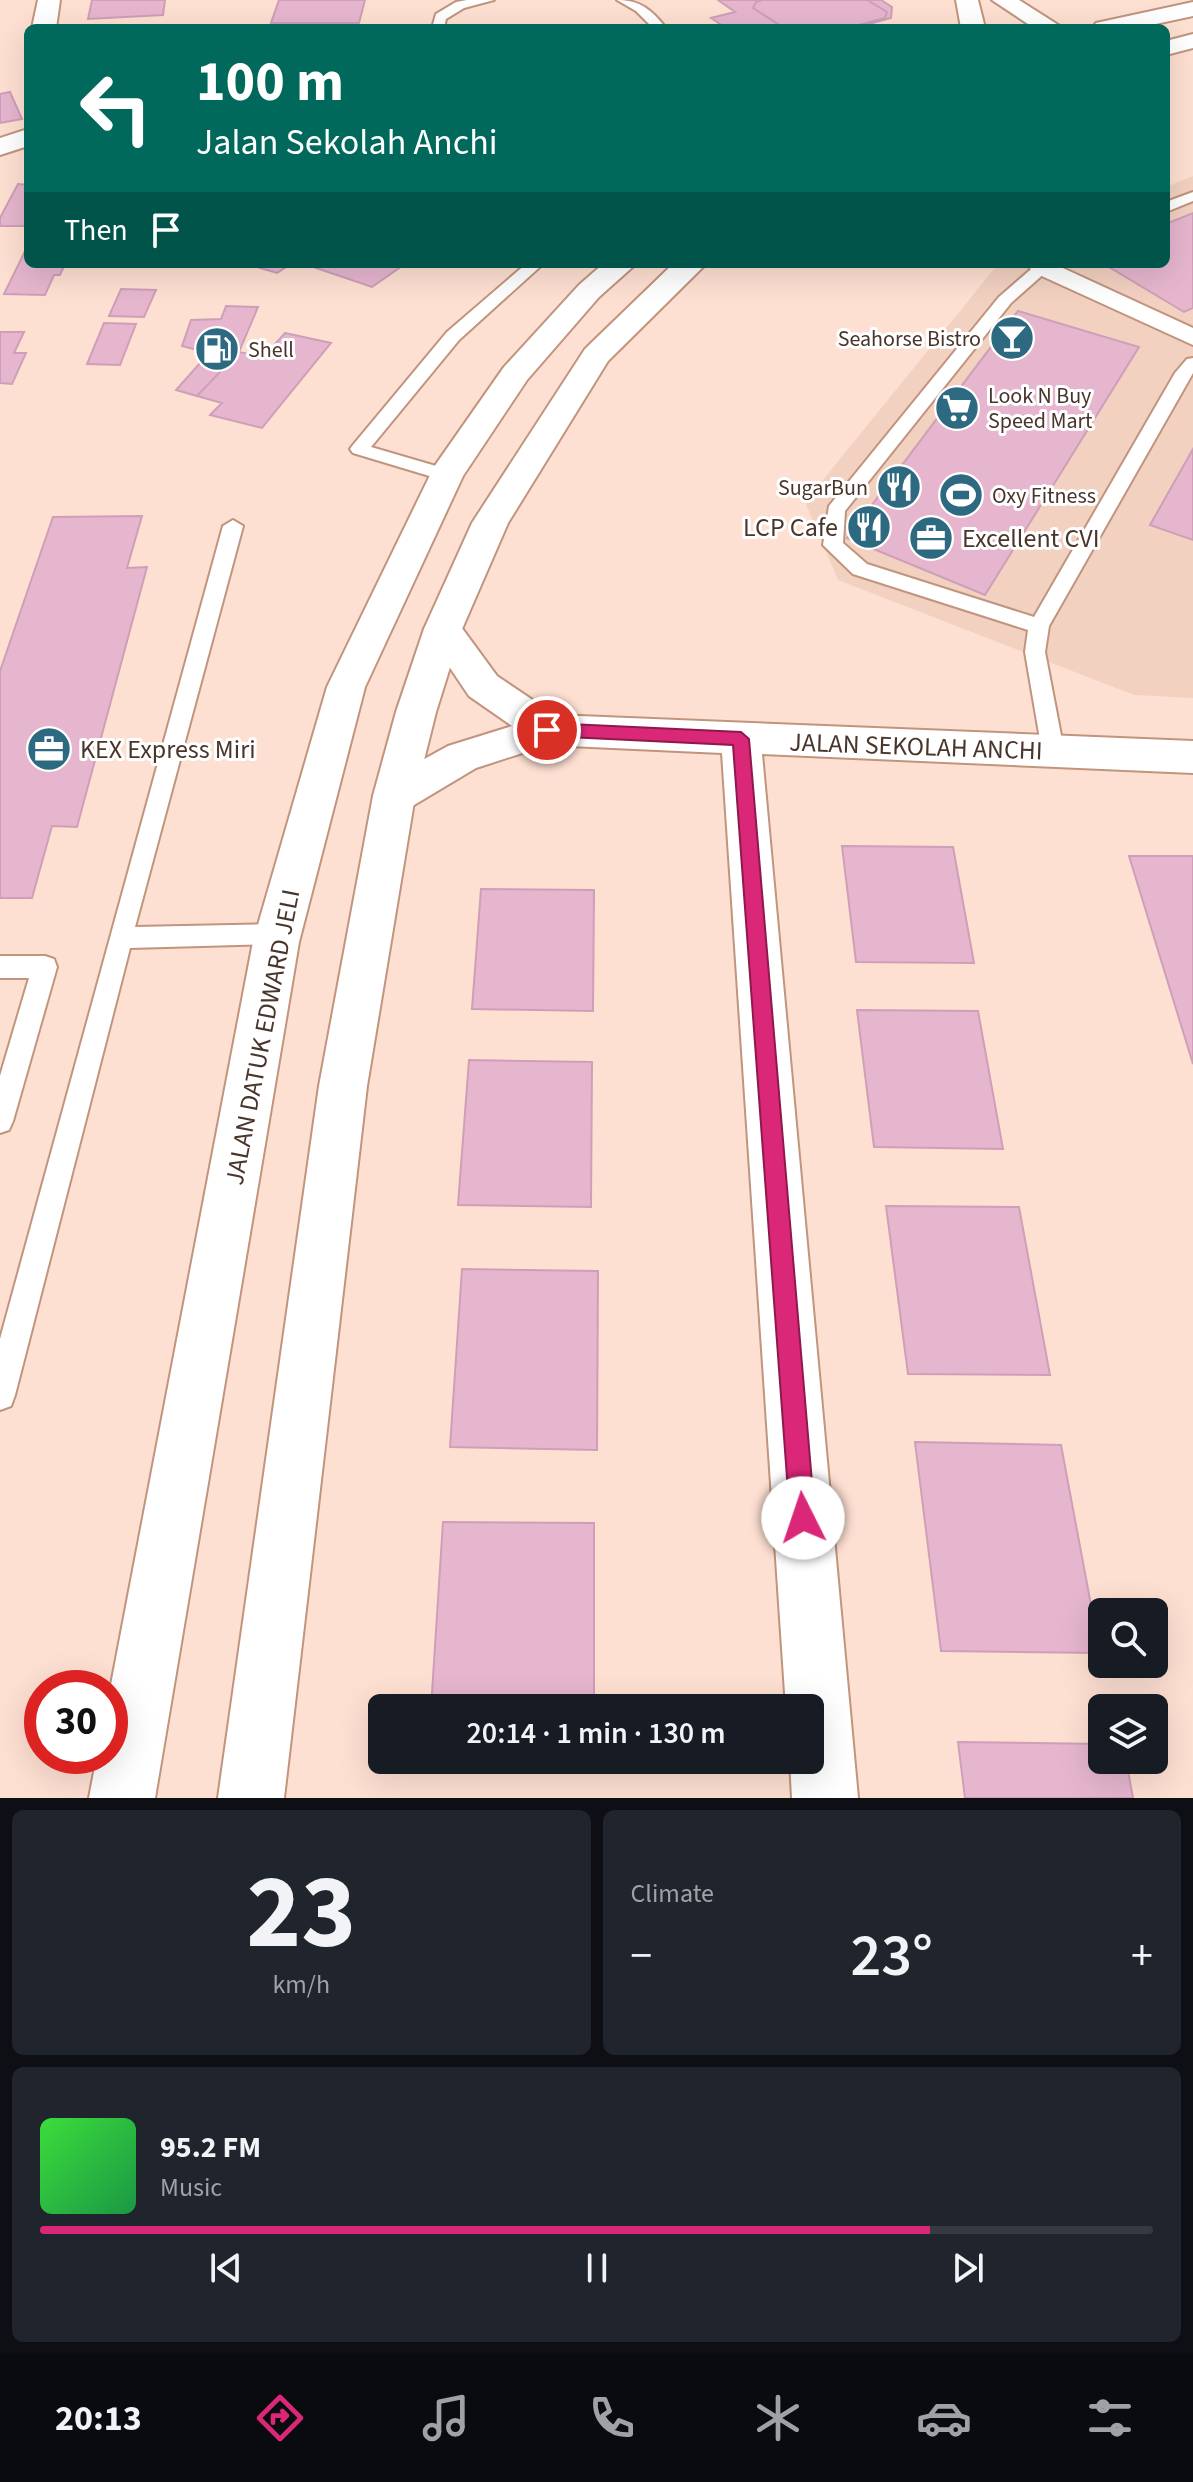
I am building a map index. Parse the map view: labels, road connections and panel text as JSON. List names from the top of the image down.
{
  "streets": {
    "street": ["JALAN SEKOLAH ANCHI", "JALAN DATUK EDWARD JELI"]
  },
  "places": {
    "bar": ["Seahorse Bistro"],
    "fuel station": ["Shell"],
    "supermarket": ["Look N Buy Speed Mart"],
    "restaurant": ["SugarBun", "LCP Cafe"],
    "sports": ["Oxy Fitness"],
    "office": ["Excellent CVI", "KEX Express Miri"]
  },
  "page": {
    "turn": ["100 m", "Jalan Sekolah Anchi"],
    "then": "Then",
    "limit": "30",
    "trip": "20:14 · 1 min · 130 m",
    "tile": [
      ["23", "km/h"],
      "Climate"
    ],
    "heat": ["−", "23°", "+"],
    "song": ["95.2 FM", "Music"],
    "tabs": "20:13"
  }
}
